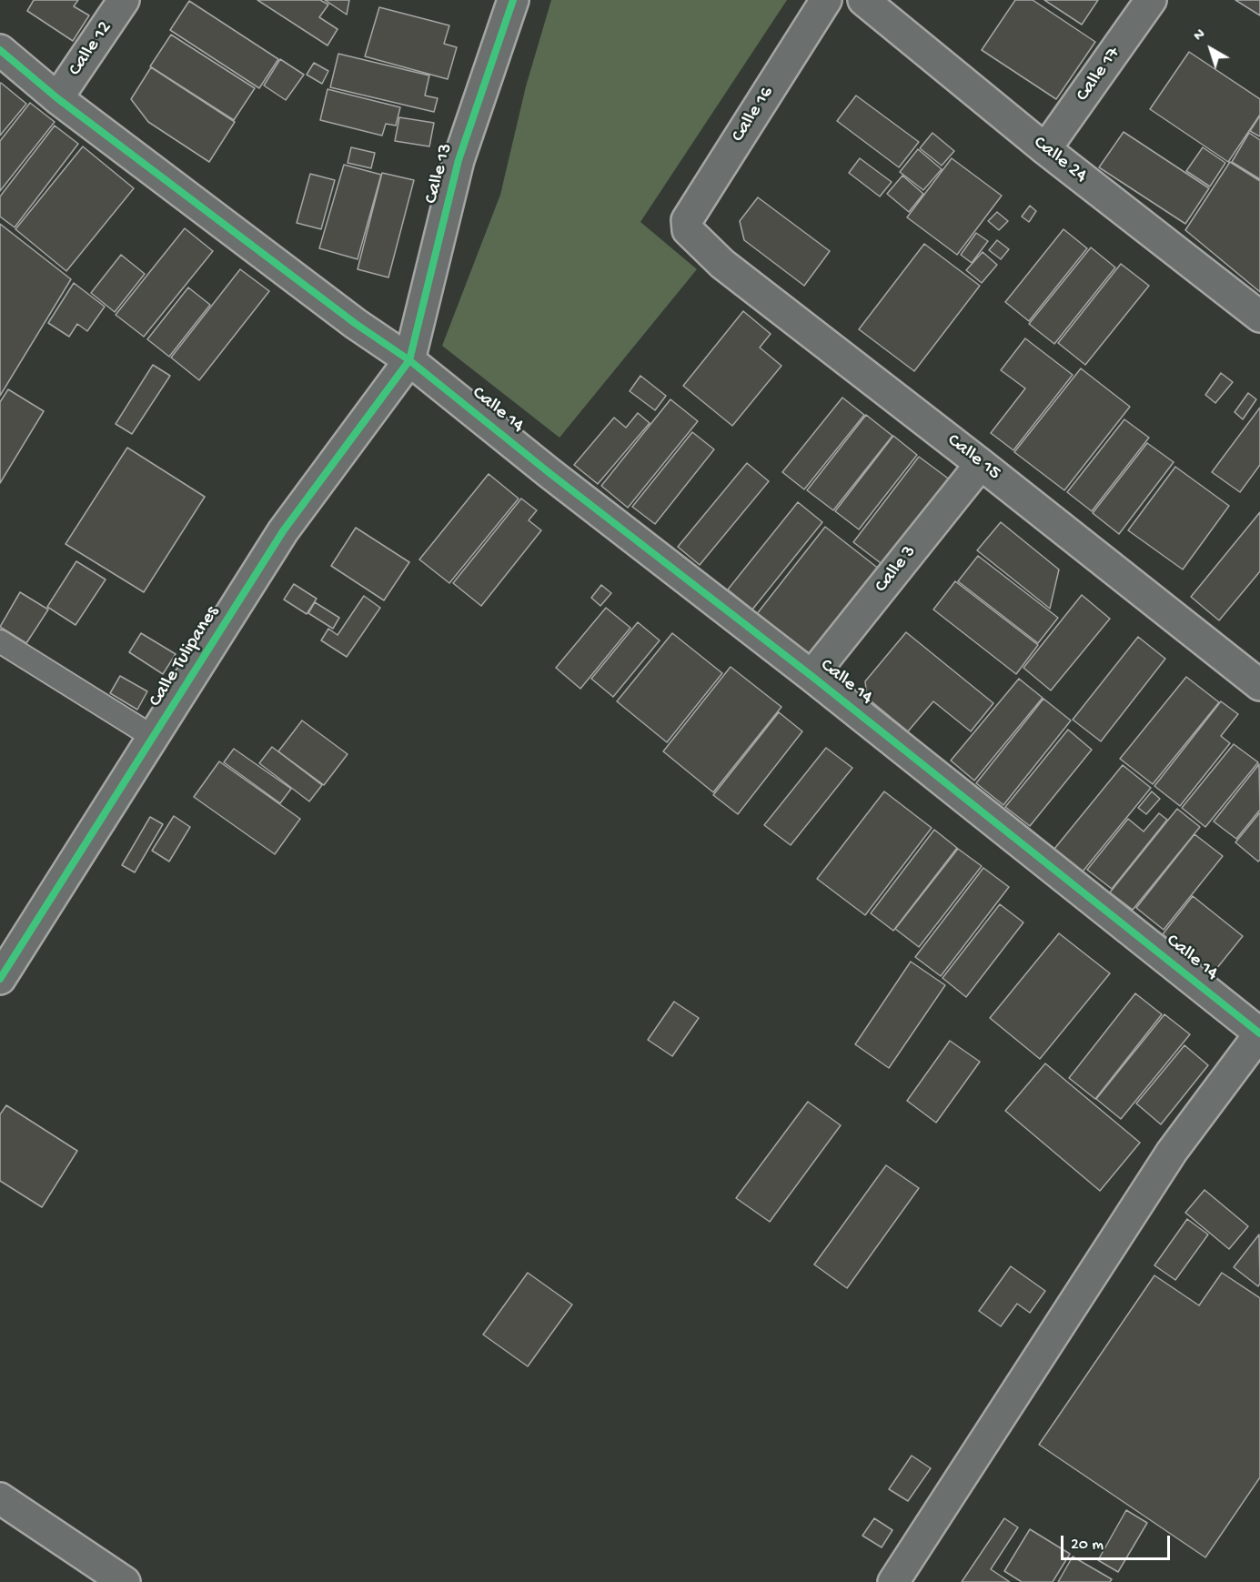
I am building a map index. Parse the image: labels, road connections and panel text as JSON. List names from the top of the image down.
{
  "streets": {
    "street": [
      "Calle 12",
      "Calle 17",
      "Calle 16",
      "Calle 24",
      "Calle 13",
      "Calle 14",
      "Calle 15",
      "Calle 3",
      "Calle Tulipanes"
    ]
  },
  "crossings": [
    ["Calle 12", "Calle 14"],
    ["Calle 17", "Calle 24"],
    ["Calle 16", "Calle 15"],
    ["Calle 13", "Calle 14"],
    ["Calle 13", "Calle Tulipanes"],
    ["Calle 14", "Calle 3"],
    ["Calle 14", "Calle Tulipanes"],
    ["Calle 15", "Calle 3"]
  ],
  "scale_bar": "20 m",
  "north": "top left"
}
